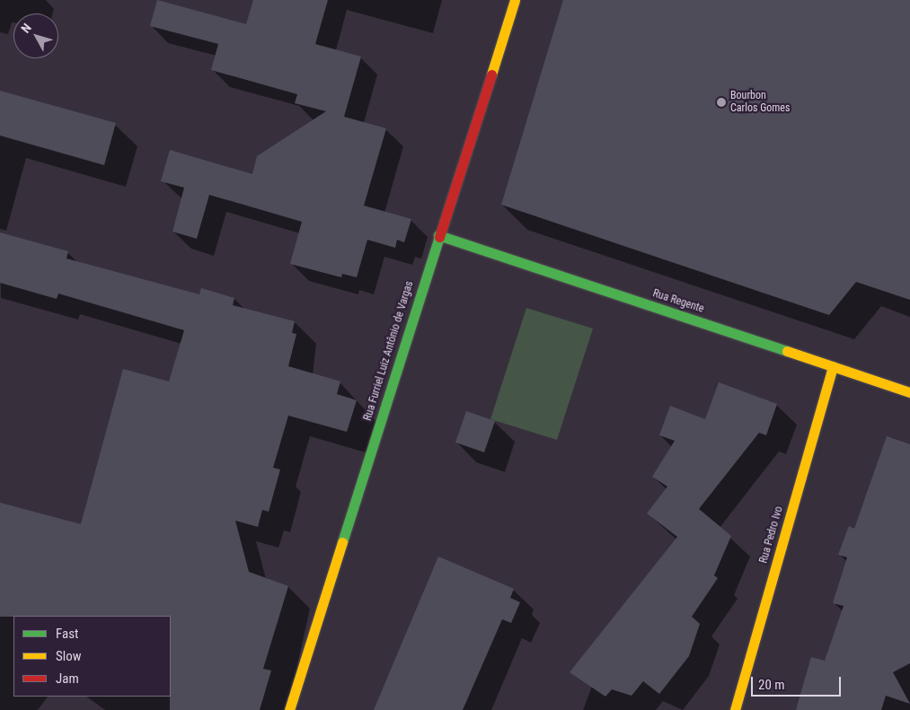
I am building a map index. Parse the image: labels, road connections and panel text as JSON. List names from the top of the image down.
{
  "streets": {
    "street": ["Rua Regente", "Rua Furriel Luiz Antônio de Vargas", "Rua Pedro Ivo"]
  },
  "crossings": [
    ["Rua Regente", "Rua Furriel Luiz Antônio de Vargas"],
    ["Rua Regente", "Rua Pedro Ivo"]
  ],
  "places": ["Bourbon Carlos Gomes"],
  "legend": ["Fast", "Slow", "Jam"],
  "scale_bar": "20 m",
  "north": "top left"
}
